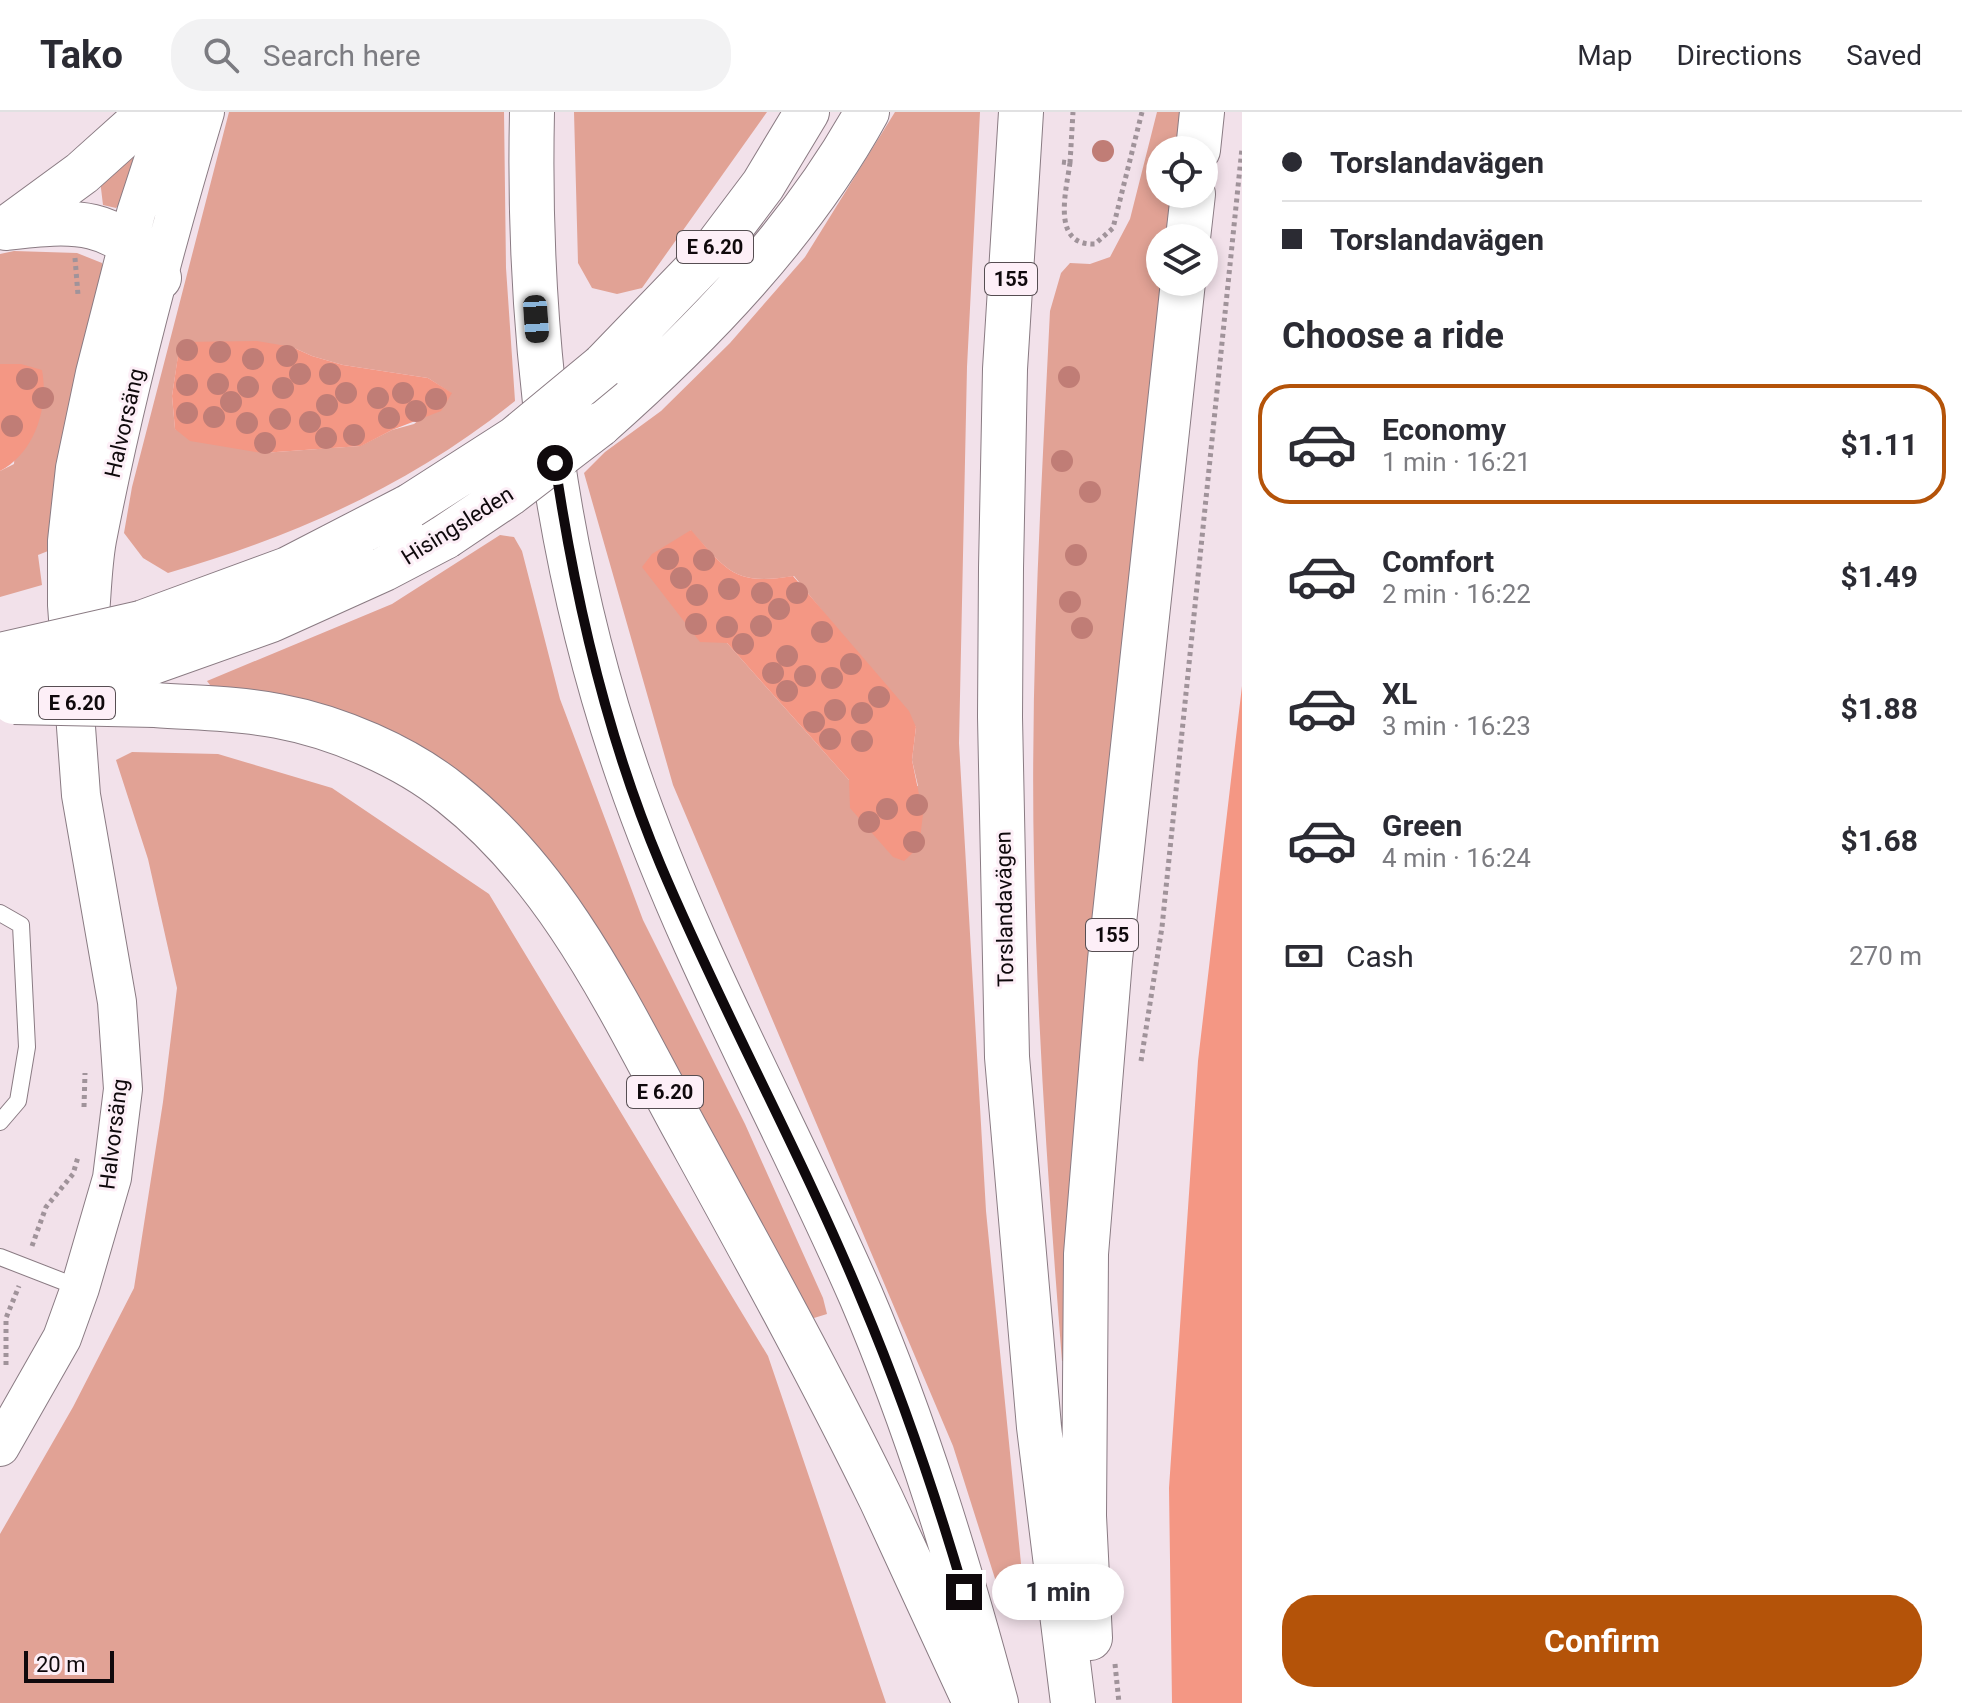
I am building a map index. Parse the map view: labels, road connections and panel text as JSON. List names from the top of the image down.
{
  "streets": {
    "main road": [
      "E 6.20",
      "155",
      "Hisingsleden",
      "Torslandavägen"
    ],
    "street": ["Halvorsäng"]
  },
  "crossings": [
    ["E 6.20", "Hisingsleden"]
  ],
  "scale_bar": "20 m",
  "page": {
    "header": "Tako",
    "search": "Search here",
    "nav": ["Map", "Directions", "Saved"],
    "banner": ["Torslandavägen", "Torslandavägen"],
    "heading": "Choose a ride",
    "list": [
      {
        "name": "Economy",
        "note": "1 min · 16:21",
        "value": "$1.11"
      },
      {
        "name": "Comfort",
        "note": "2 min · 16:22",
        "value": "$1.49"
      },
      {
        "name": "XL",
        "note": "3 min · 16:23",
        "value": "$1.88"
      },
      {
        "name": "Green",
        "note": "4 min · 16:24",
        "value": "$1.68"
      }
    ],
    "pay": ["Cash", "270 m"],
    "bubble": "1 min",
    "buttons": "Confirm",
    "scale": "20 m"
  }
}
